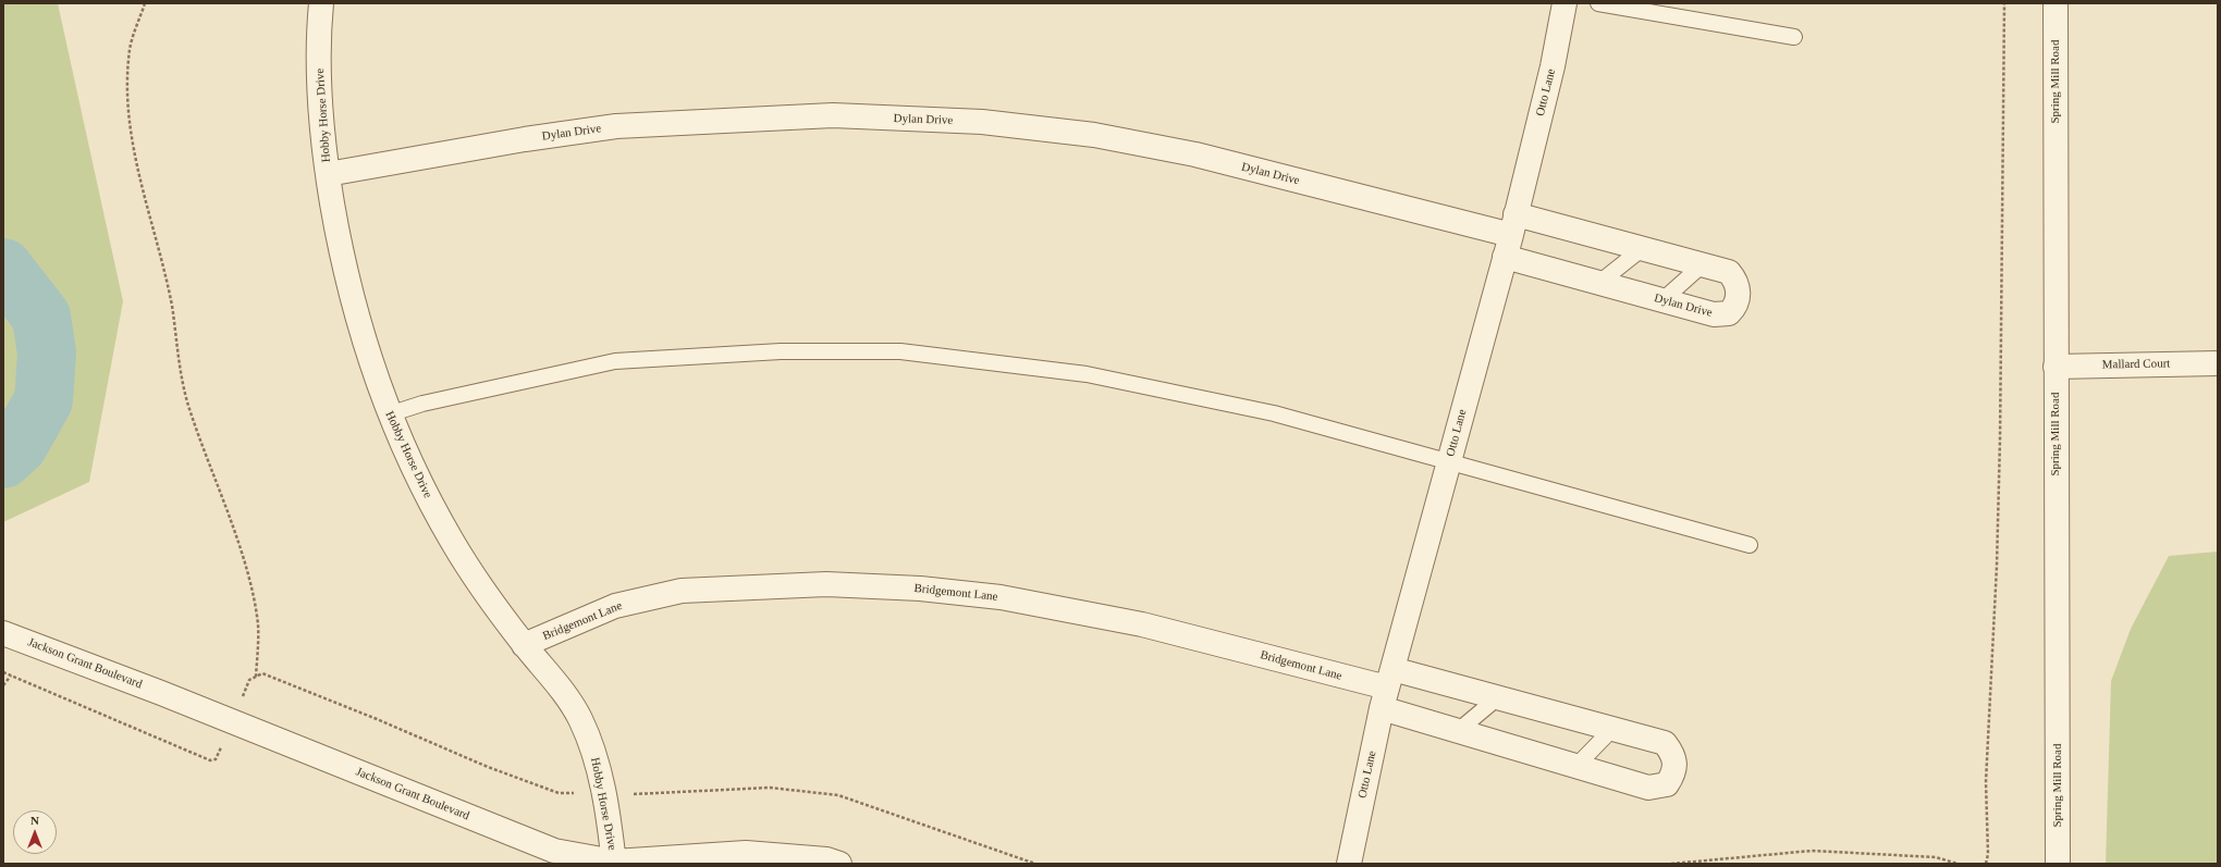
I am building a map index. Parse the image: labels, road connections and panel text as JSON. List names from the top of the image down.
{
  "streets": {
    "street": [
      "Spring Mill Road",
      "Otto Lane",
      "Hobby Horse Drive",
      "Dylan Drive",
      "Mallard Court",
      "Bridgemont Lane",
      "Jackson Grant Boulevard"
    ]
  },
  "crossings": [
    ["Spring Mill Road", "Mallard Court"],
    ["Otto Lane", "Dylan Drive"],
    ["Otto Lane", "Bridgemont Lane"],
    ["Hobby Horse Drive", "Dylan Drive"],
    ["Hobby Horse Drive", "Bridgemont Lane"],
    ["Hobby Horse Drive", "Jackson Grant Boulevard"]
  ],
  "north": "top"
}
